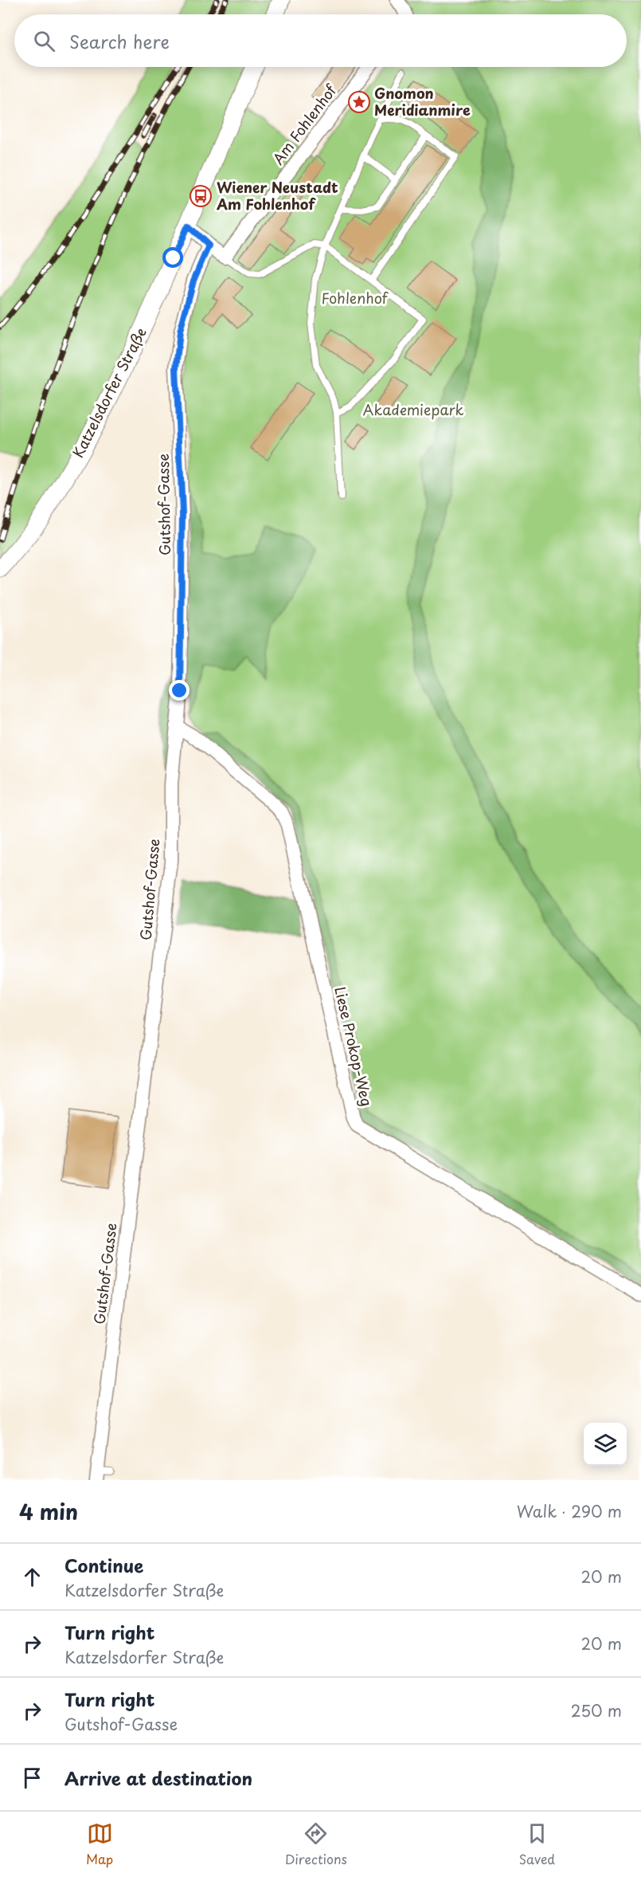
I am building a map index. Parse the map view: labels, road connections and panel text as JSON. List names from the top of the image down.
{
  "streets": {
    "street": [
      "Am Fohlenhof",
      "Katzelsdorfer Straße",
      "Gutshof-Gasse",
      "Liese Prokop-Weg"
    ]
  },
  "crossings": [
    ["Gutshof-Gasse", "Liese Prokop-Weg"]
  ],
  "parks": ["Fohlenhof", "Akademiepark"],
  "places": {
    "place": ["Gnomon Meridianmire"],
    "bus stop": ["Wiener Neustadt Am Fohlenhof"]
  },
  "page": {
    "search": "Search here",
    "heading": ["4 min", "Walk · 290 m"],
    "list": [
      ["Continue", "Katzelsdorfer Straße", "20 m"],
      ["Turn right", "Katzelsdorfer Straße", "20 m"],
      ["Turn right", "Gutshof-Gasse", "250 m"],
      "Arrive at destination"
    ],
    "nav": ["Map", "Directions", "Saved"]
  }
}
